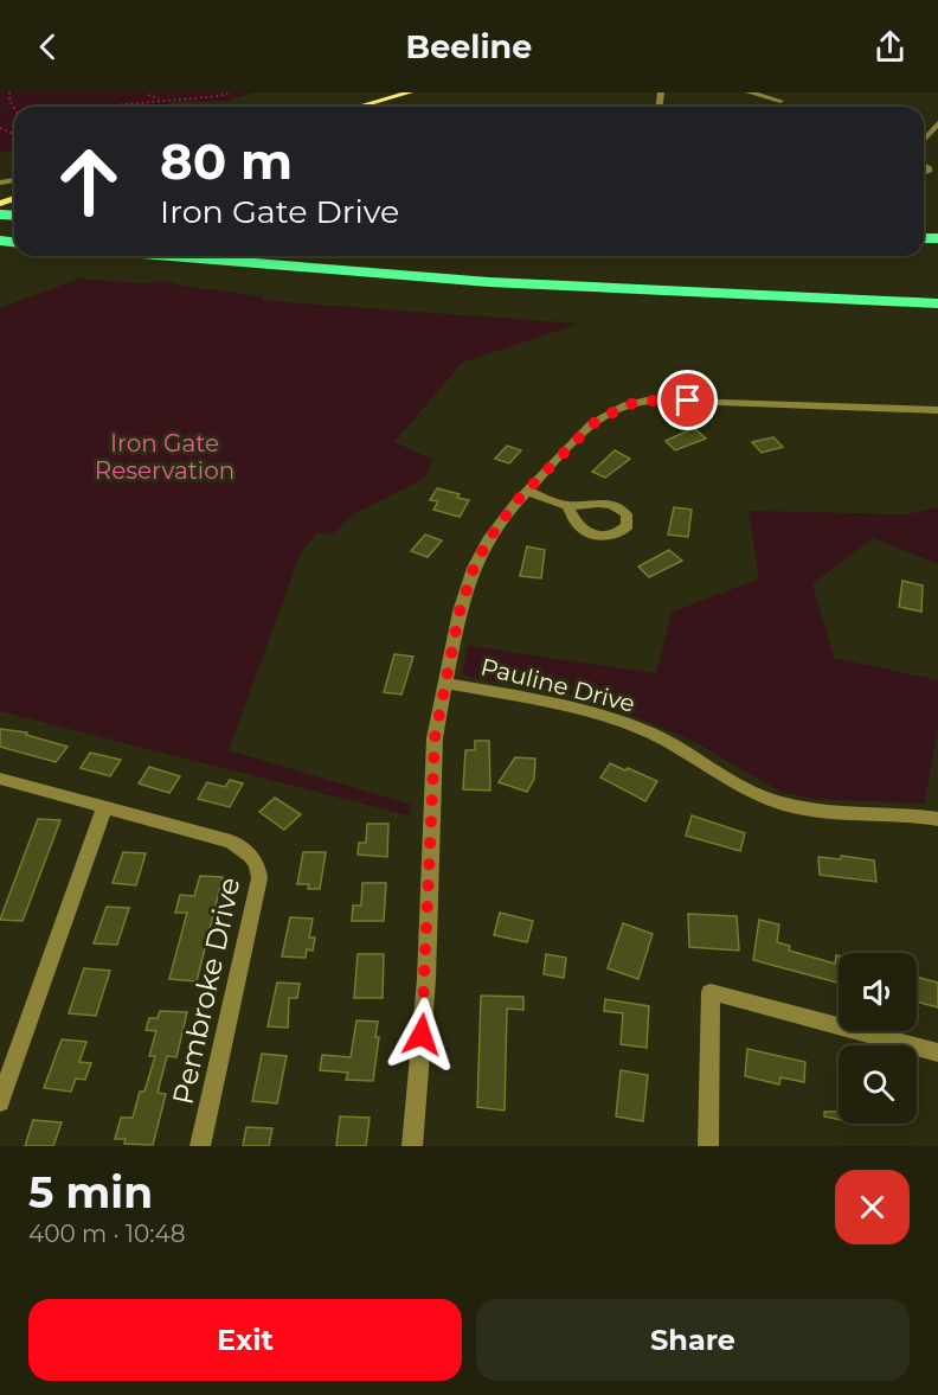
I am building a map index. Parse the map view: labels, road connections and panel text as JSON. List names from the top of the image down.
{
  "streets": {
    "street": ["Pauline Drive", "Pembroke Drive"]
  },
  "parks": ["Iron Gate Reservation"],
  "page": {
    "header": "Beeline",
    "turn": ["80 m", "Iron Gate Drive"],
    "heading": ["5 min", "400 m · 10:48"],
    "buttons": ["Exit", "Share"]
  }
}
